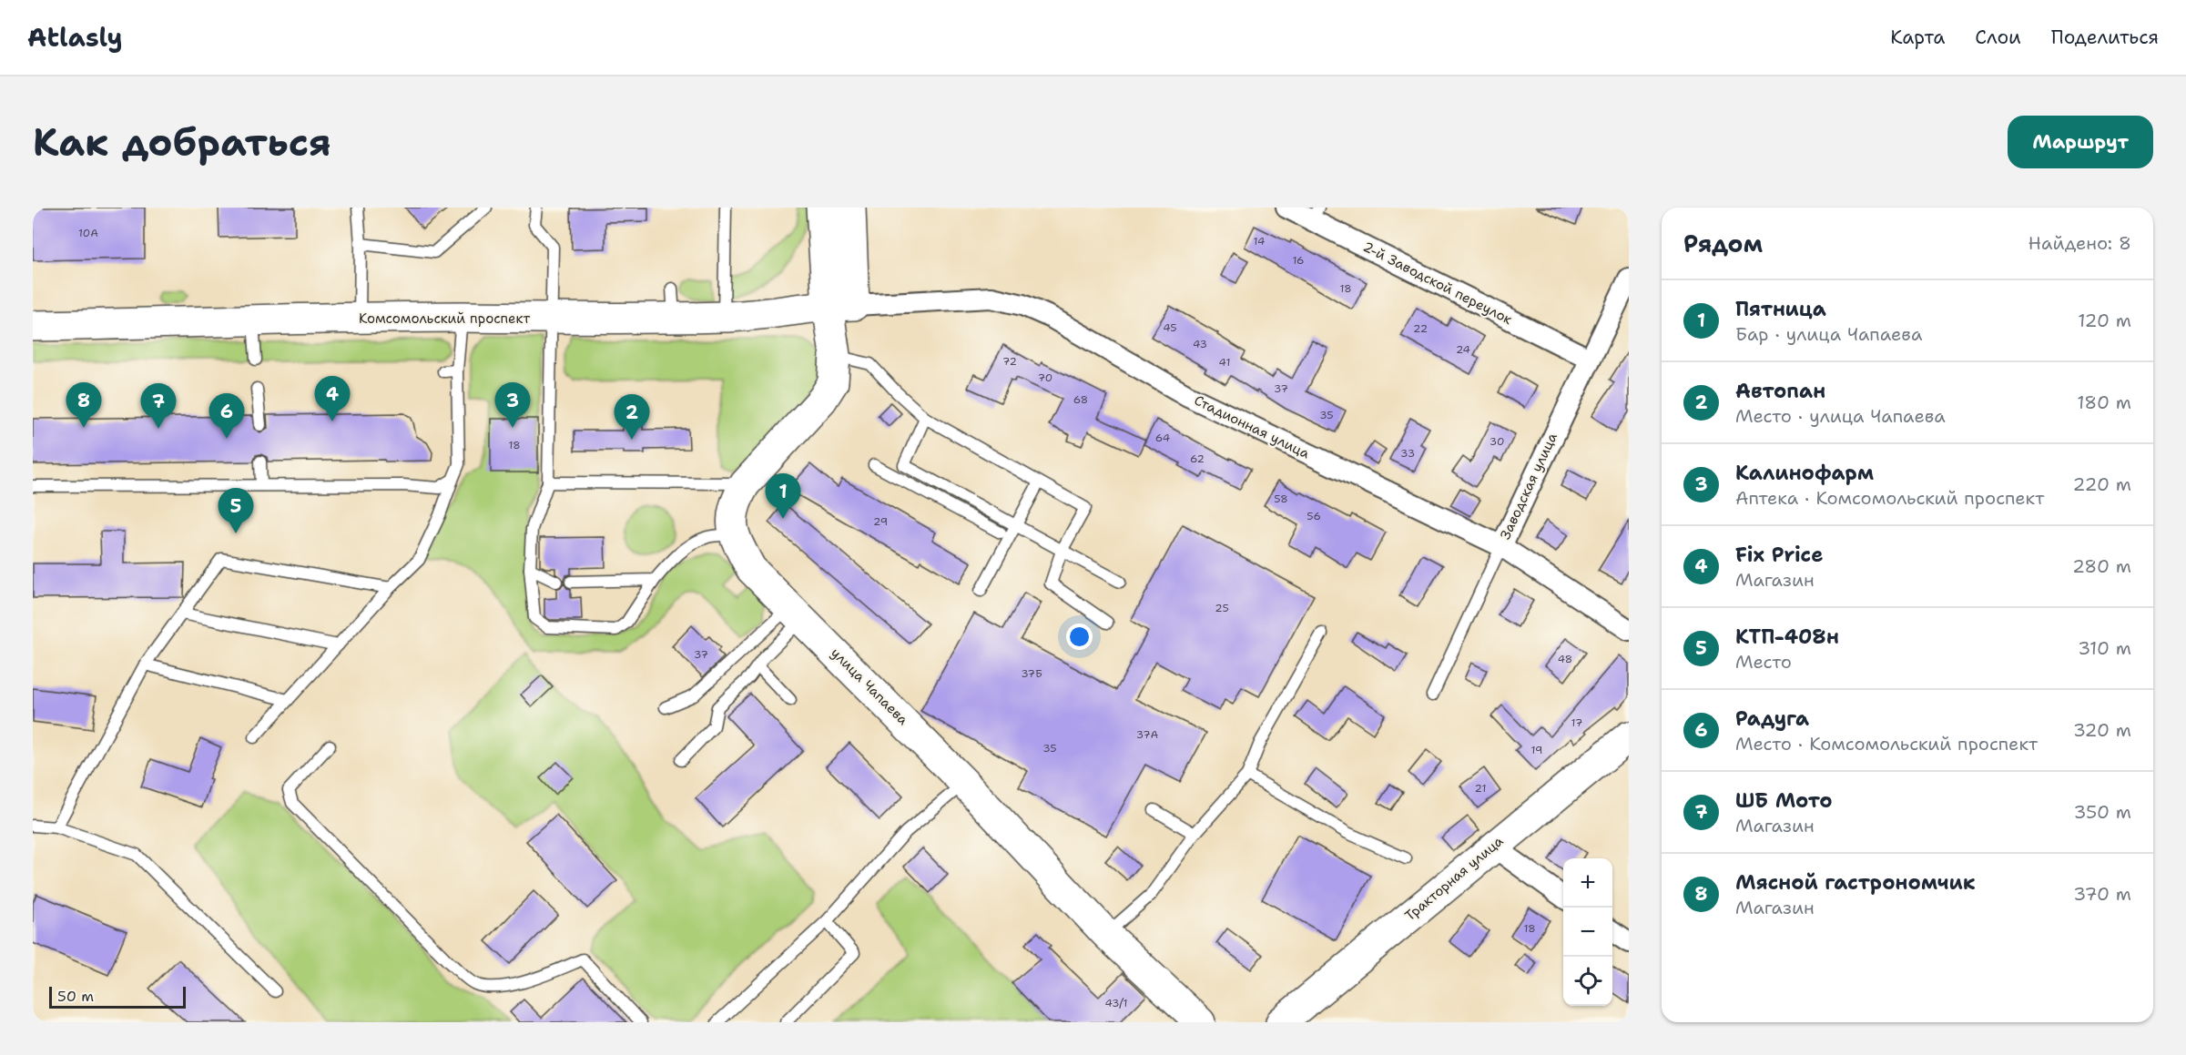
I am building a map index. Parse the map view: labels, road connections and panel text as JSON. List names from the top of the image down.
{
  "streets": {
    "main road": ["Комсомольский проспект", "улица Чапаева", "Тракторная улица"],
    "street": ["2-й Заводской переулок", "Стадионная улица", "Заводская улица"]
  },
  "crossings": [
    ["2-й Заводской переулок", "Заводская улица"],
    ["Комсомольский проспект", "Стадионная улица"],
    ["Стадионная улица", "Заводская улица"]
  ],
  "house_numbers": [
    "10А",
    "14",
    "16",
    "18",
    "45",
    "22",
    "43",
    "24",
    "72",
    "41",
    "70",
    "37",
    "68",
    "35",
    "64",
    "30",
    "18",
    "33",
    "62",
    "58",
    "56",
    "29",
    "25",
    "37",
    "48",
    "37Б",
    "17",
    "37А",
    "35",
    "19",
    "21",
    "18",
    "43/1"
  ],
  "scale_bar": "50 m",
  "page": {
    "header": "Atlasly",
    "nav": ["Карта", "Слои", "Поделиться"],
    "buttons": "Маршрут",
    "title": "Как добраться",
    "heading": ["Рядом", "Найдено: 8"],
    "list": [
      {
        "mark": "1",
        "name": "Пятница",
        "note": "Бар · улица Чапаева",
        "value": "120 m"
      },
      {
        "mark": "2",
        "name": "Автопан",
        "note": "Место · улица Чапаева",
        "value": "180 m"
      },
      {
        "mark": "3",
        "name": "Калинофарм",
        "note": "Аптека · Комсомольский проспект",
        "value": "220 m"
      },
      {
        "mark": "4",
        "name": "Fix Price",
        "note": "Магазин",
        "value": "280 m"
      },
      {
        "mark": "5",
        "name": "КТП-408н",
        "note": "Место",
        "value": "310 m"
      },
      {
        "mark": "6",
        "name": "Радуга",
        "note": "Место · Комсомольский проспект",
        "value": "320 m"
      },
      {
        "mark": "7",
        "name": "ШБ Мото",
        "note": "Магазин",
        "value": "350 m"
      },
      {
        "mark": "8",
        "name": "Мясной гастрономчик",
        "note": "Магазин",
        "value": "370 m"
      }
    ],
    "pins": [
      "4",
      "3",
      "8",
      "7",
      "6",
      "2",
      "1",
      "5"
    ],
    "map_buttons": ["+", "−"],
    "scale": "50 m"
  }
}
